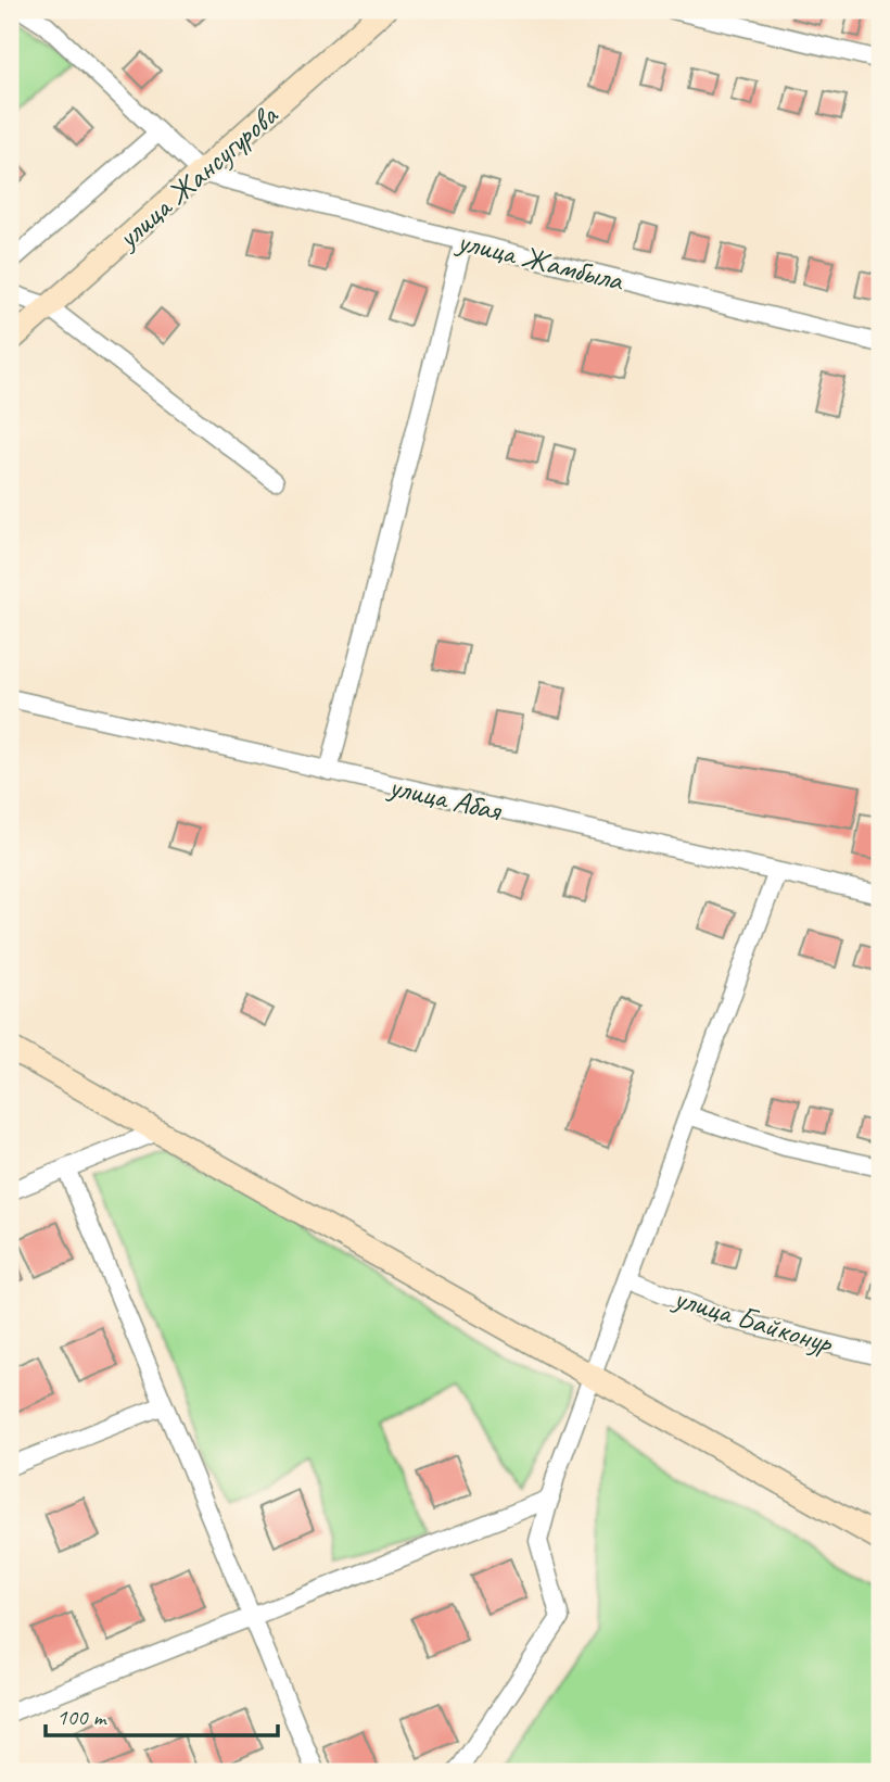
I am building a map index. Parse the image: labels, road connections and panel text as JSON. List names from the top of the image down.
{
  "streets": {
    "main road": ["улица Жансугурова"],
    "street": ["улица Жамбыла", "улица Абая", "улица Байконур"]
  },
  "crossings": [
    ["улица Жансугурова", "улица Жамбыла"]
  ],
  "scale_bar": "100 m"
}
